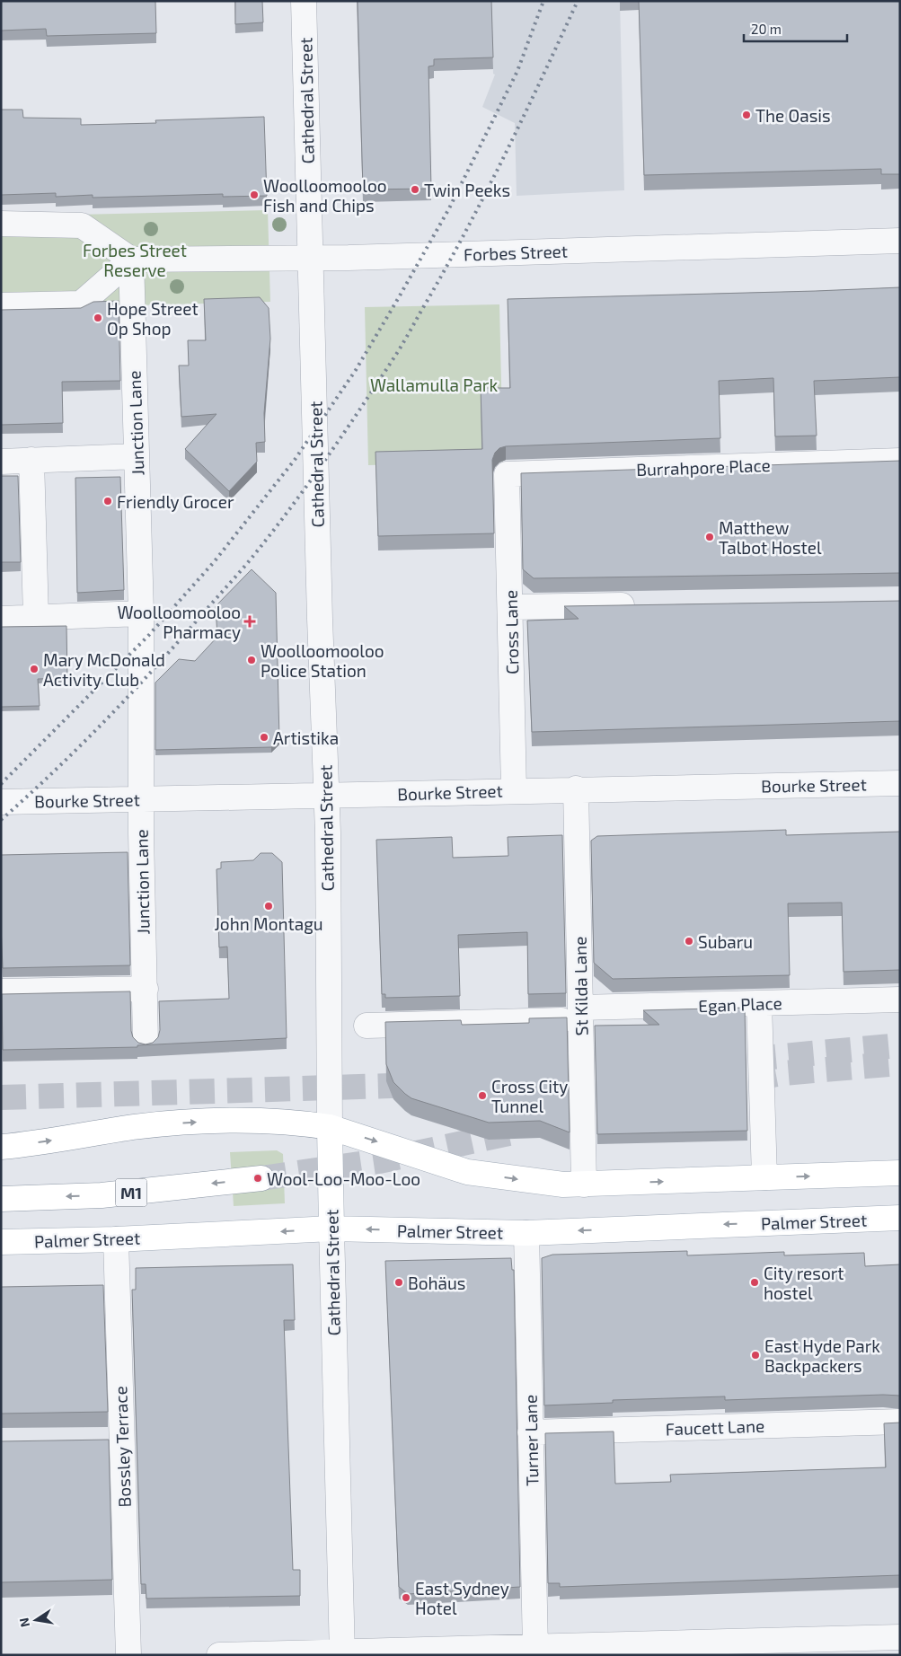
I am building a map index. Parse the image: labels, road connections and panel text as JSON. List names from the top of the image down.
{
  "streets": {
    "main road": ["Cathedral Street", "M1", "Palmer Street"],
    "street": [
      "Forbes Street",
      "Junction Lane",
      "Burrahpore Place",
      "Cross Lane",
      "Bourke Street",
      "St Kilda Lane",
      "Egan Place",
      "Faucett Lane",
      "Turner Lane",
      "Bossley Terrace"
    ]
  },
  "crossings": [
    ["Cathedral Street", "Forbes Street"],
    ["Cathedral Street", "Bourke Street"],
    ["Cathedral Street", "Palmer Street"],
    ["Forbes Street", "Junction Lane"],
    ["Junction Lane", "Bourke Street"],
    ["Burrahpore Place", "Cross Lane"],
    ["Cross Lane", "Bourke Street"],
    ["Bourke Street", "St Kilda Lane"],
    ["St Kilda Lane", "Egan Place"],
    ["Palmer Street", "Turner Lane"],
    ["Palmer Street", "Bossley Terrace"],
    ["Faucett Lane", "Turner Lane"]
  ],
  "parks": ["Forbes Street Reserve", "Wallamulla Park"],
  "places": {
    "other": [
      "The Oasis",
      "Twin Peeks",
      "Woolloomooloo Fish and Chips",
      "Hope Street Op Shop",
      "Friendly Grocer",
      "Matthew Talbot Hostel",
      "Woolloomooloo Police Station",
      "Mary McDonald Activity Club",
      "Artistika",
      "John Montagu",
      "Subaru",
      "Cross City Tunnel",
      "Wool-Loo-Moo-Loo",
      "Bohäus",
      "City resort hostel",
      "East Hyde Park Backpackers",
      "East Sydney Hotel"
    ],
    "health": ["Woolloomooloo Pharmacy"]
  },
  "scale_bar": "20 m",
  "north": "left"
}
